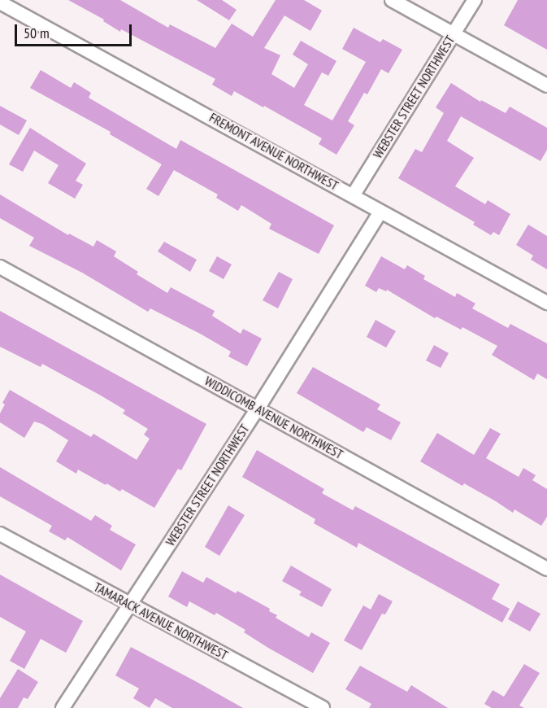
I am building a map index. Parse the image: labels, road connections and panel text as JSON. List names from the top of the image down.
{
  "streets": {
    "street": [
      "WEBSTER STREET NORTHWEST",
      "FREMONT AVENUE NORTHWEST",
      "WIDDICOMB AVENUE NORTHWEST",
      "TAMARACK AVENUE NORTHWEST"
    ]
  },
  "crossings": [
    ["WEBSTER STREET NORTHWEST", "FREMONT AVENUE NORTHWEST"],
    ["WEBSTER STREET NORTHWEST", "WIDDICOMB AVENUE NORTHWEST"],
    ["WEBSTER STREET NORTHWEST", "TAMARACK AVENUE NORTHWEST"]
  ],
  "scale_bar": "50 m"
}
